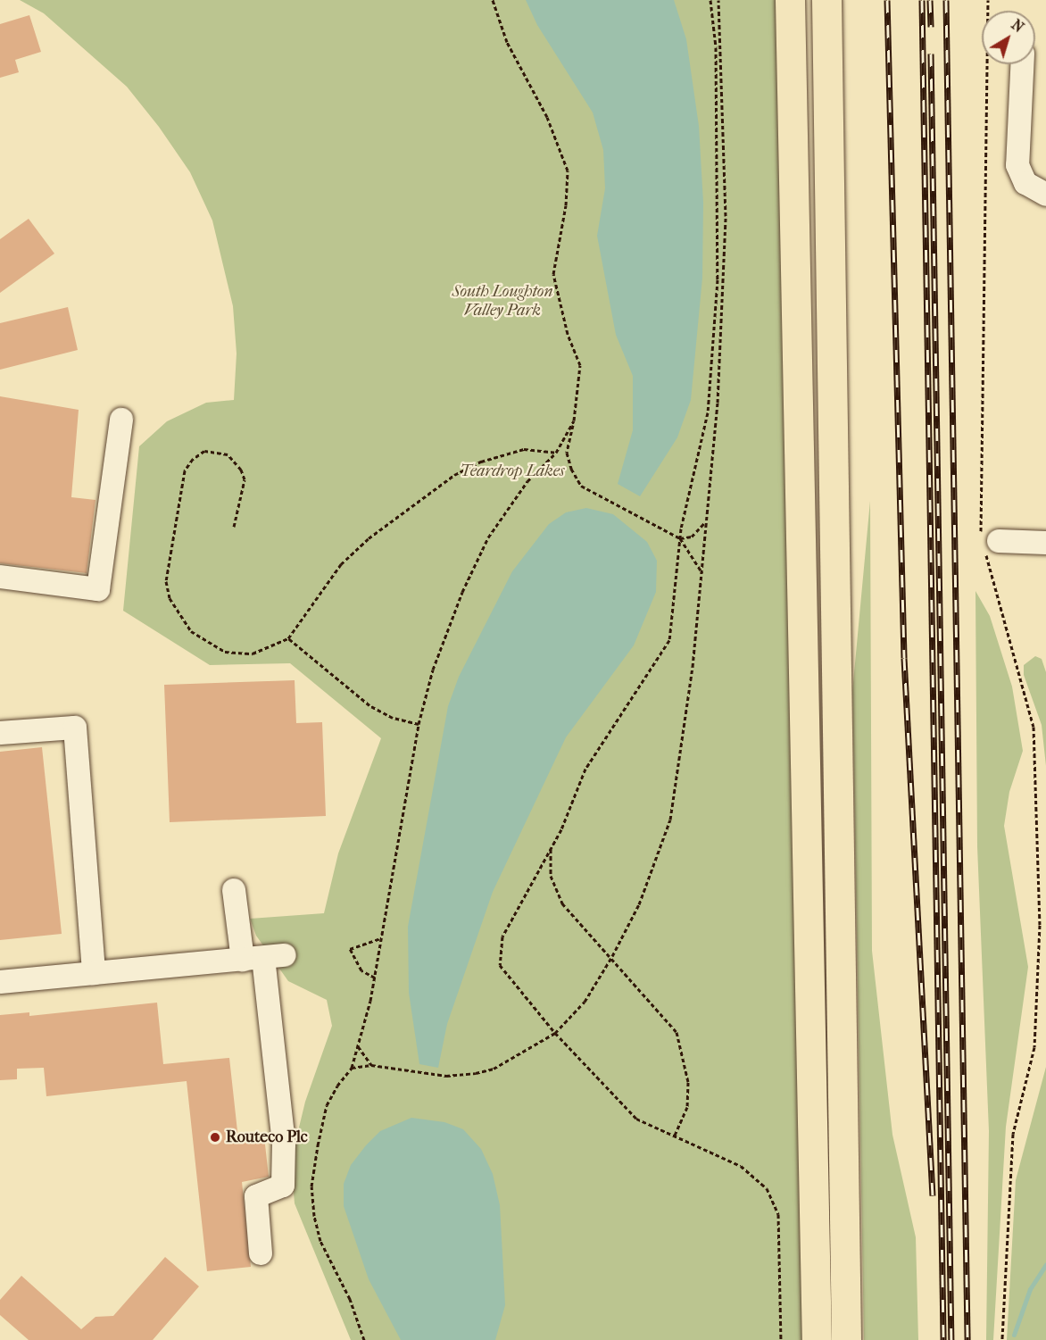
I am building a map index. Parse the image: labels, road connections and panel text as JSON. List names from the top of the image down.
{
  "parks": ["South Loughton Valley Park", "Teardrop Lakes"],
  "places": ["Routeco Plc"],
  "north": "top right"
}
